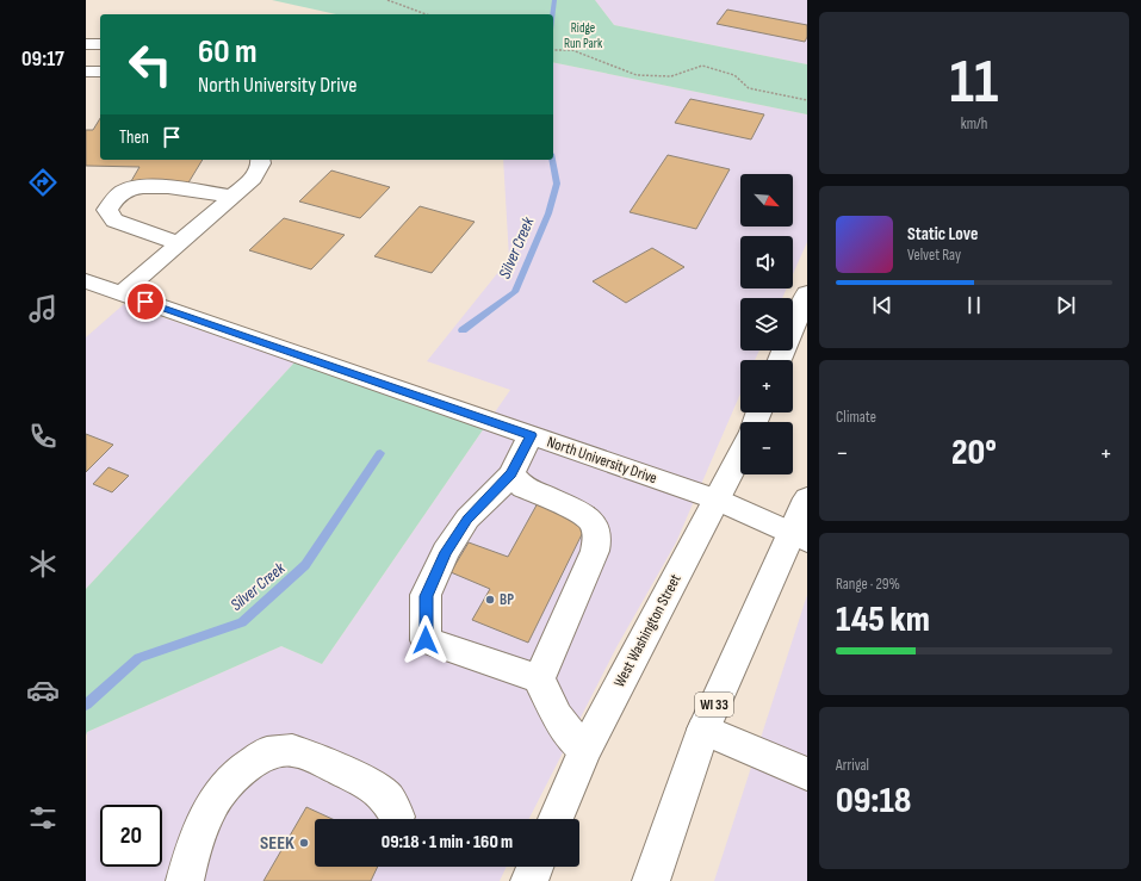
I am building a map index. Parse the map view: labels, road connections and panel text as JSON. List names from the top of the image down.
{
  "streets": {
    "main road": ["North University Drive", "West Washington Street", "WI 33"]
  },
  "crossings": [
    ["North University Drive", "West Washington Street"],
    ["North University Drive", "WI 33"]
  ],
  "water": ["Silver Creek"],
  "parks": ["Ridge Run Park"],
  "places": ["BP", "SEEK"],
  "north": "bottom right",
  "page": {
    "tabs": "09:17",
    "tile": [
      ["11", "km/h"],
      "Climate",
      ["Range · 29%", "145 km"],
      ["Arrival", "09:18"]
    ],
    "turn": ["60 m", "North University Drive"],
    "then": "Then",
    "map_buttons": ["+", "−"],
    "song": ["Static Love", "Velvet Ray"],
    "heat": ["−", "20°", "+"],
    "limit": "20",
    "trip": "09:18 · 1 min · 160 m"
  }
}
